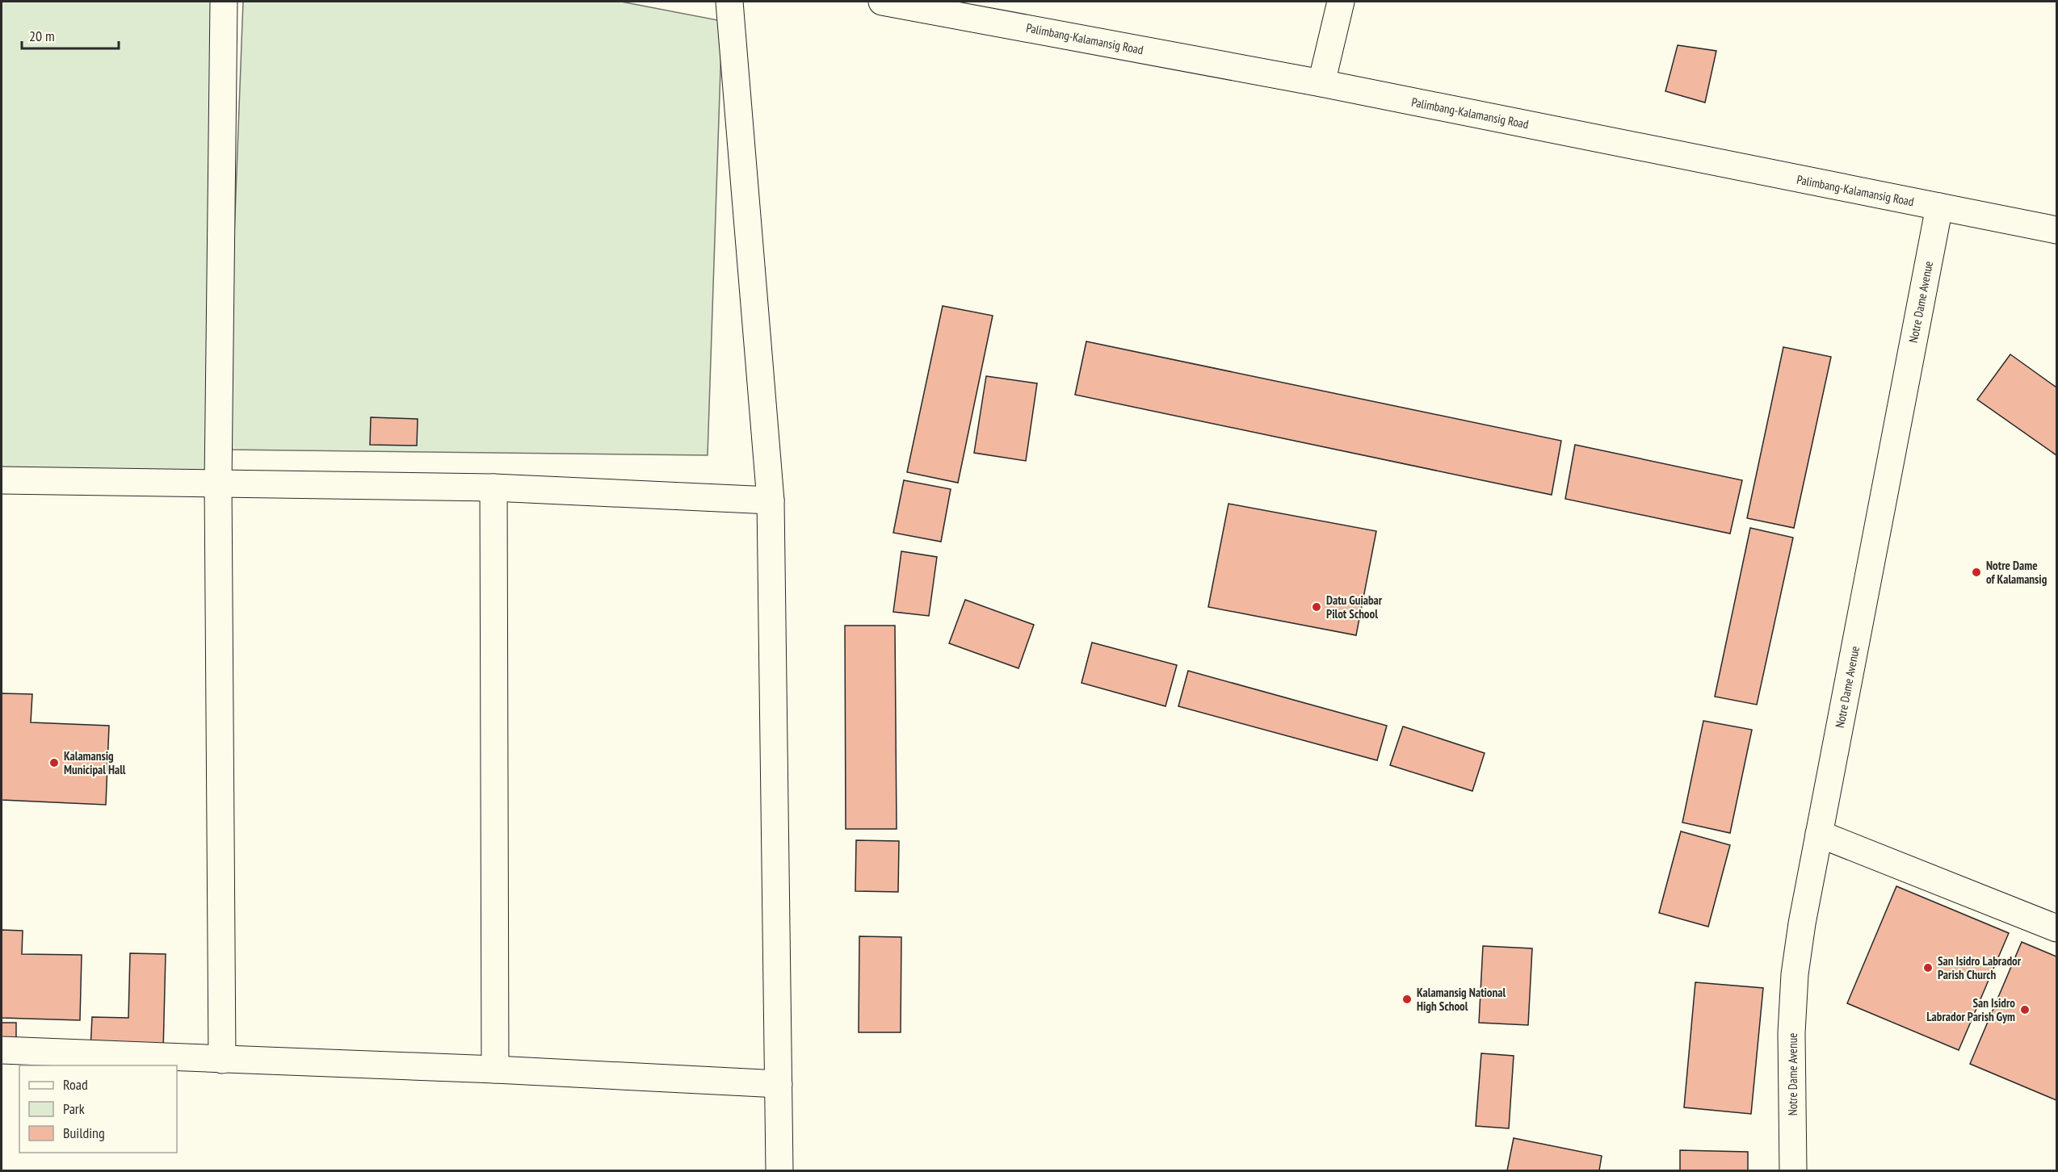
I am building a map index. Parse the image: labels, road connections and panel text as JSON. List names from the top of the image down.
{
  "streets": {
    "street": ["Palimbang-Kalamansig Road", "Notre Dame Avenue"]
  },
  "crossings": [
    ["Palimbang-Kalamansig Road", "Notre Dame Avenue"]
  ],
  "places": [
    "Notre Dame of Kalamansig",
    "Datu Guiabar Pilot School",
    "Kalamansig Municipal Hall",
    "San Isidro Labrador Parish Church",
    "Kalamansig National High School",
    "San Isidro Labrador Parish Gym"
  ],
  "legend": ["Road", "Park", "Building"],
  "scale_bar": "20 m"
}
